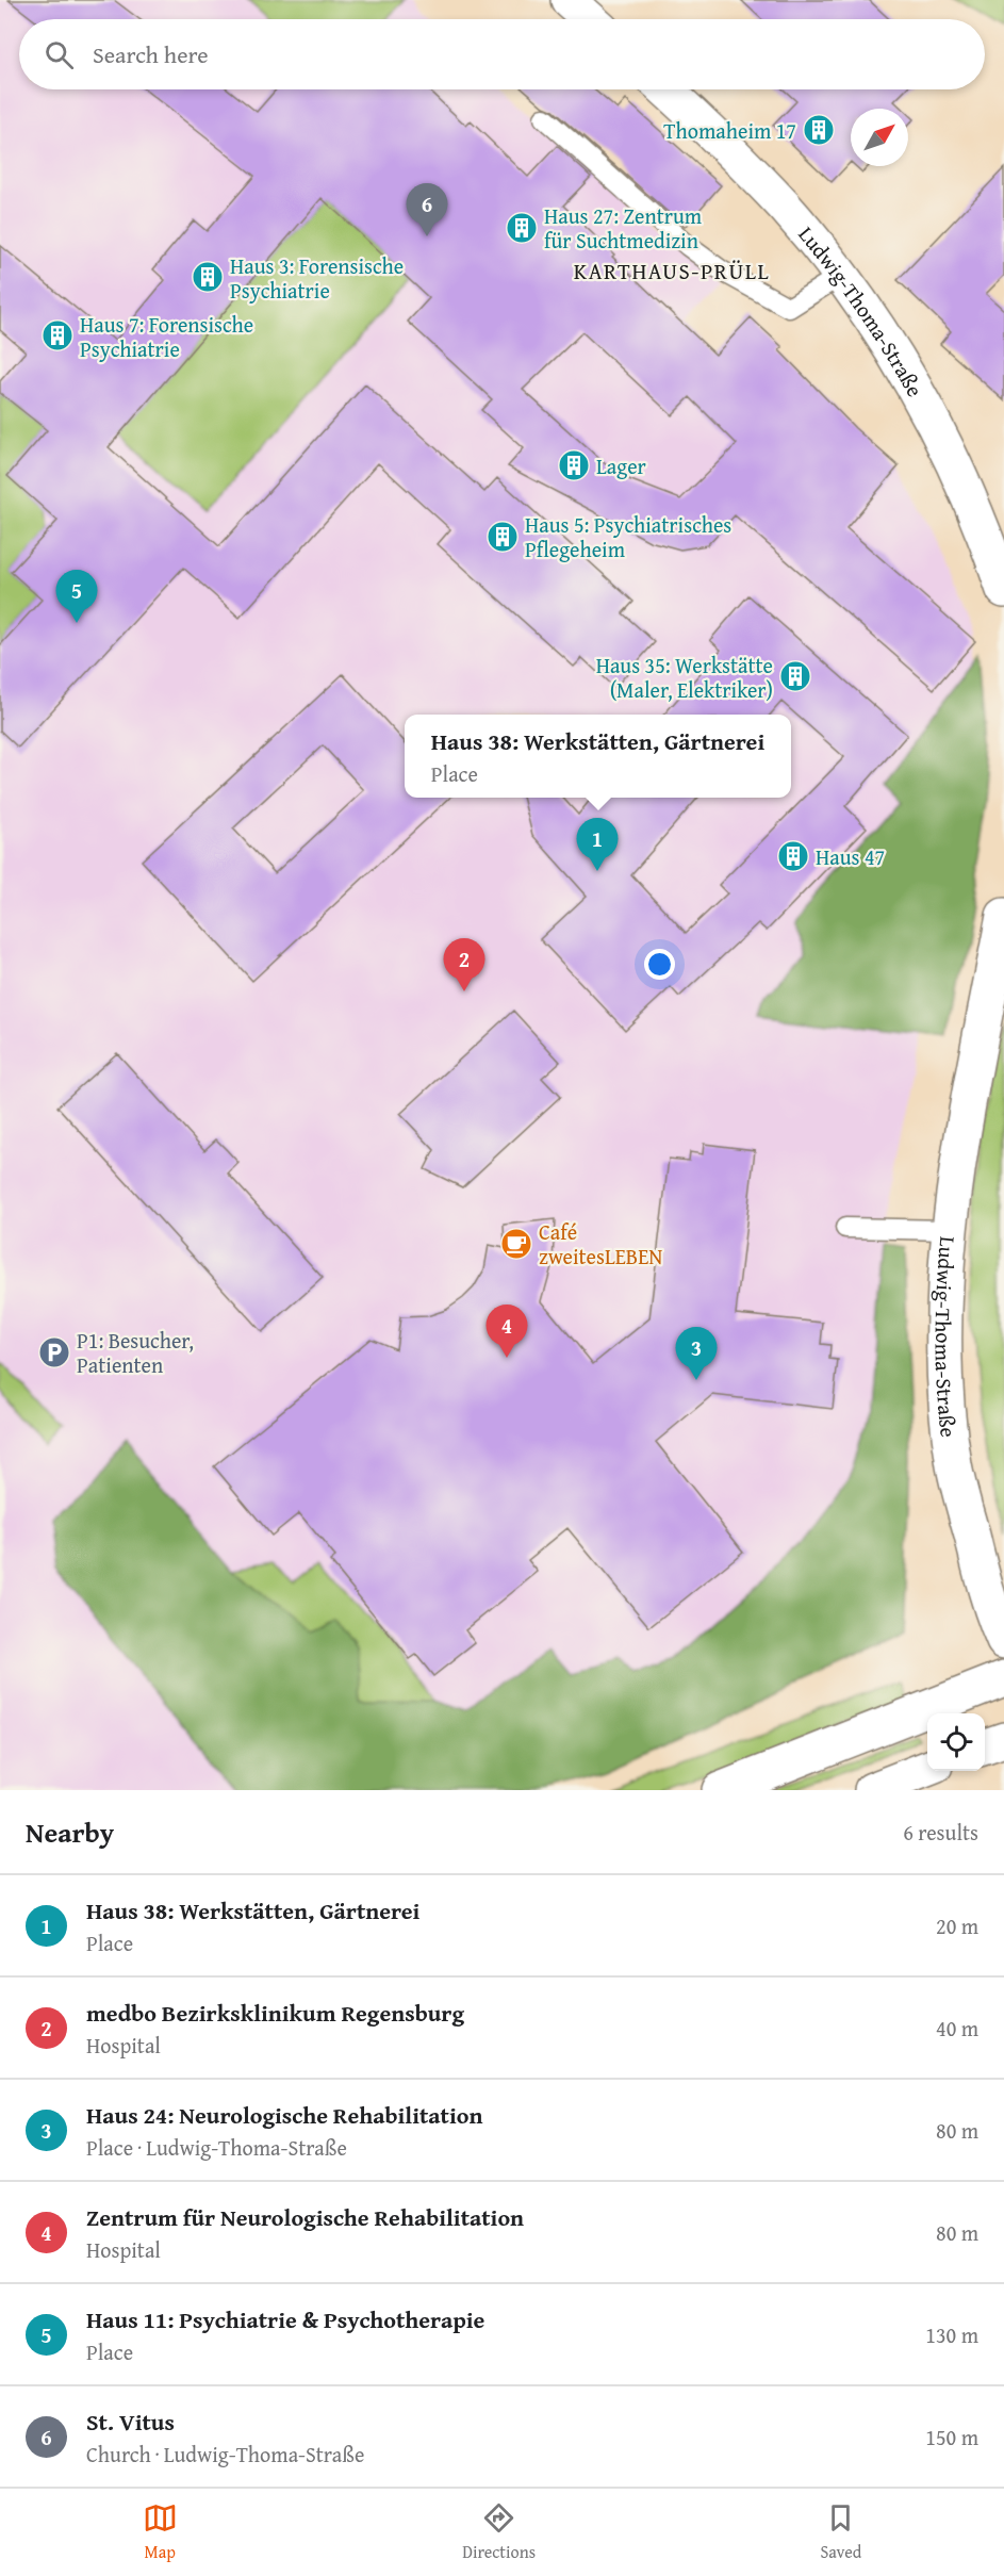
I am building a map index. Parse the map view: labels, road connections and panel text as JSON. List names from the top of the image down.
{
  "streets": {
    "street": ["Ludwig-Thoma-Straße"]
  },
  "districts": ["KARTHAUS-PRÜLL"],
  "places": {
    "building": [
      "Thomaheim 17",
      "Haus 27: Zentrum für Suchtmedizin",
      "Haus 3: Forensische Psychiatrie",
      "Haus 7: Forensische Psychiatrie",
      "Lager",
      "Haus 5: Psychiatrisches Pflegeheim",
      "Haus 35: Werkstätte (Maler, Elektriker)",
      "Haus 47"
    ],
    "cafe": ["Café zweitesLEBEN"],
    "parking": ["P1: Besucher, Patienten"]
  },
  "north": "top right",
  "page": {
    "search": "Search here",
    "pins": [
      "6",
      "5",
      "1",
      "2",
      "4",
      "3"
    ],
    "popup": ["Haus 38: Werkstätten, Gärtnerei", "Place"],
    "heading": ["Nearby", "6 results"],
    "list": [
      {
        "mark": "1",
        "name": "Haus 38: Werkstätten, Gärtnerei",
        "note": "Place",
        "value": "20 m"
      },
      {
        "mark": "2",
        "name": "medbo Bezirksklinikum Regensburg",
        "note": "Hospital",
        "value": "40 m"
      },
      {
        "mark": "3",
        "name": "Haus 24: Neurologische Rehabilitation",
        "note": "Place · Ludwig-Thoma-Straße",
        "value": "80 m"
      },
      {
        "mark": "4",
        "name": "Zentrum für Neurologische Rehabilitation",
        "note": "Hospital",
        "value": "80 m"
      },
      {
        "mark": "5",
        "name": "Haus 11: Psychiatrie & Psychotherapie",
        "note": "Place",
        "value": "130 m"
      },
      {
        "mark": "6",
        "name": "St. Vitus",
        "note": "Church · Ludwig-Thoma-Straße",
        "value": "150 m"
      }
    ],
    "nav": ["Map", "Directions", "Saved"]
  }
}
